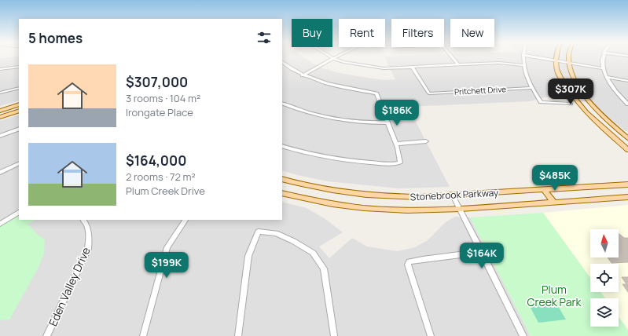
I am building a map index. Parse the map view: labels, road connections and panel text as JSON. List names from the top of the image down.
{
  "streets": {
    "main road": ["Stonebrook Parkway"],
    "street": ["Pritchett Drive", "Eden Valley Drive"]
  },
  "parks": ["Plum Creek Park"],
  "north": "top",
  "page": {
    "chip": [
      "Buy",
      "Rent",
      "Filters",
      "New"
    ],
    "heading": "5 homes",
    "list": [
      {
        "name": "$307,000",
        "note": "3 rooms · 104 m² · Irongate Place"
      },
      {
        "name": "$164,000",
        "note": "2 rooms · 72 m² · Plum Creek Drive"
      }
    ],
    "price": [
      "$307K",
      "$186K",
      "$485K",
      "$164K",
      "$199K"
    ]
  }
}
